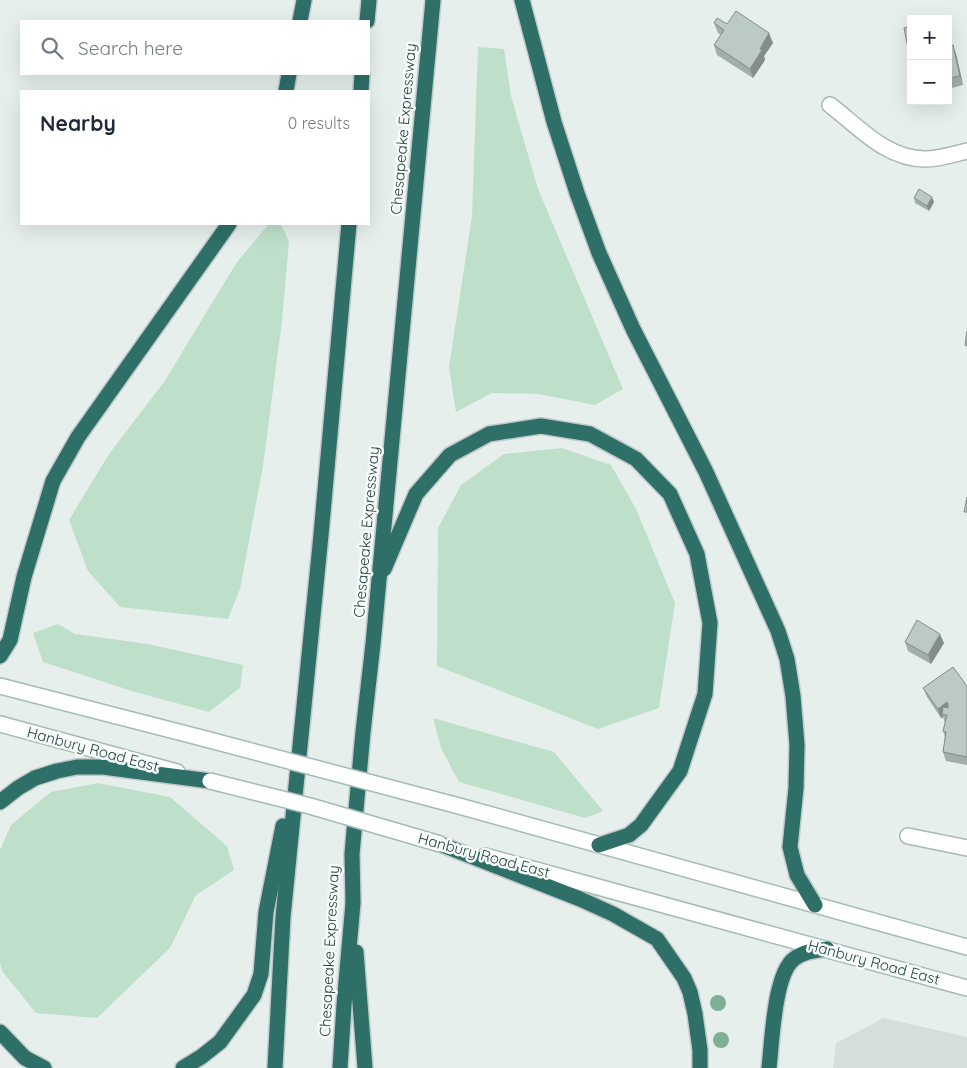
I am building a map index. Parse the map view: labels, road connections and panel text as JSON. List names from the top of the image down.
{
  "streets": {
    "highway": ["Chesapeake Expressway"],
    "main road": ["Hanbury Road East"]
  },
  "page": {
    "map_buttons": ["+", "−"],
    "search": "Search here",
    "heading": ["Nearby", "0 results"]
  }
}
